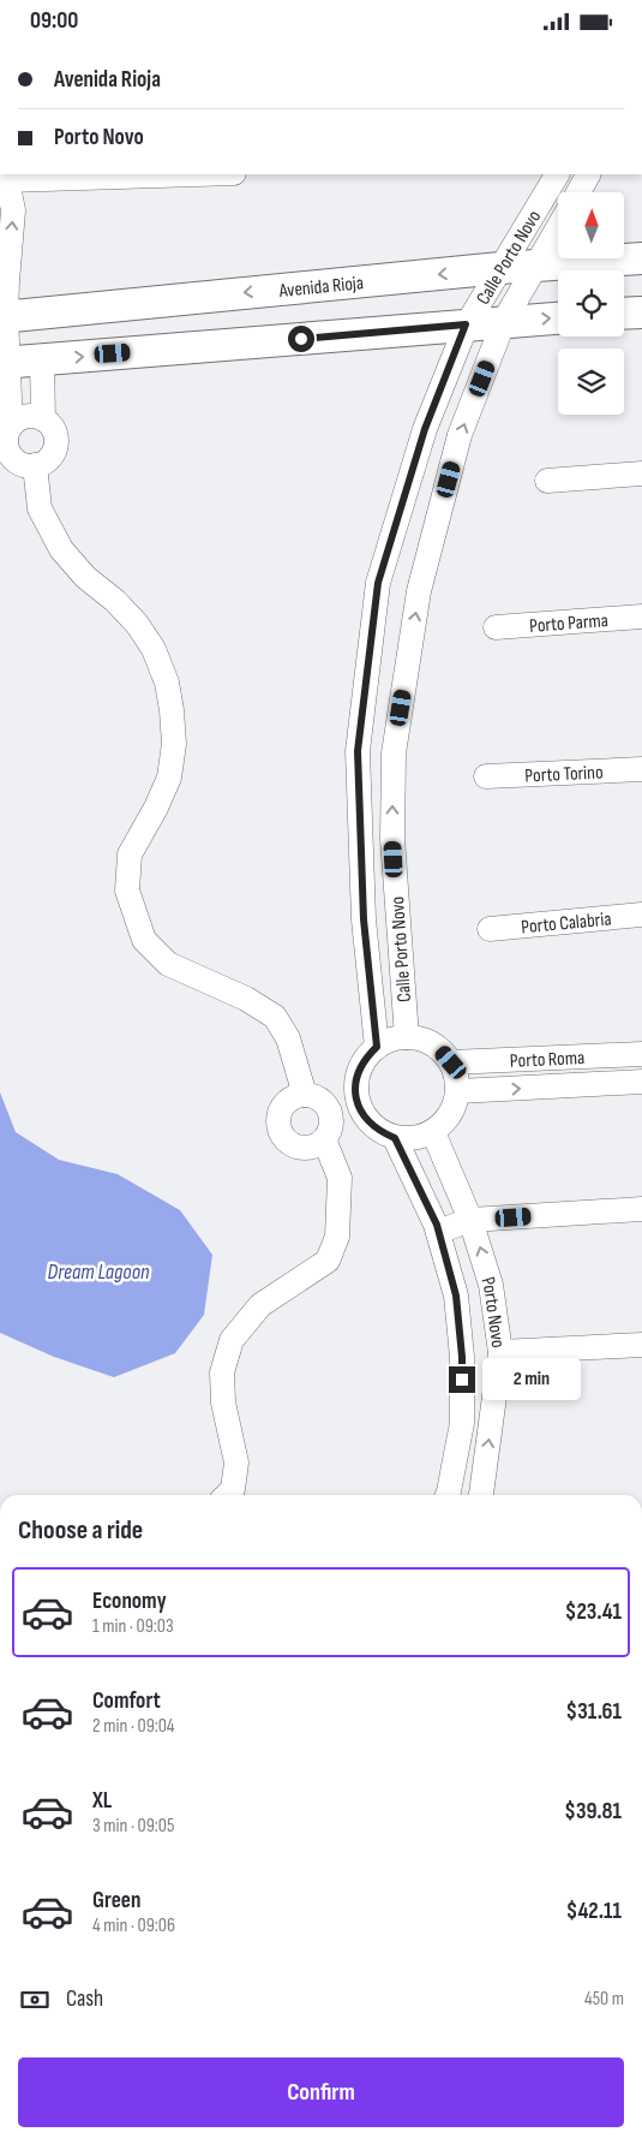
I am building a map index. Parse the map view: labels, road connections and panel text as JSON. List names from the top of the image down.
{
  "streets": {
    "main road": ["Avenida Rioja"],
    "street": [
      "Calle Porto Novo",
      "Porto Parma",
      "Porto Torino",
      "Porto Calabria",
      "Porto Roma",
      "Porto Novo"
    ]
  },
  "crossings": [
    ["Calle Porto Novo", "Avenida Rioja"],
    ["Calle Porto Novo", "Porto Roma"],
    ["Calle Porto Novo", "Porto Novo"],
    ["Porto Roma", "Porto Novo"]
  ],
  "water": ["Dream Lagoon"],
  "north": "top",
  "page": {
    "status": "09:00",
    "banner": ["Avenida Rioja", "Porto Novo"],
    "bubble": "2 min",
    "heading": "Choose a ride",
    "list": [
      {
        "name": "Economy",
        "note": "1 min · 09:03",
        "value": "$23.41"
      },
      {
        "name": "Comfort",
        "note": "2 min · 09:04",
        "value": "$31.61"
      },
      {
        "name": "XL",
        "note": "3 min · 09:05",
        "value": "$39.81"
      },
      {
        "name": "Green",
        "note": "4 min · 09:06",
        "value": "$42.11"
      }
    ],
    "pay": ["Cash", "450 m"],
    "buttons": "Confirm"
  }
}
